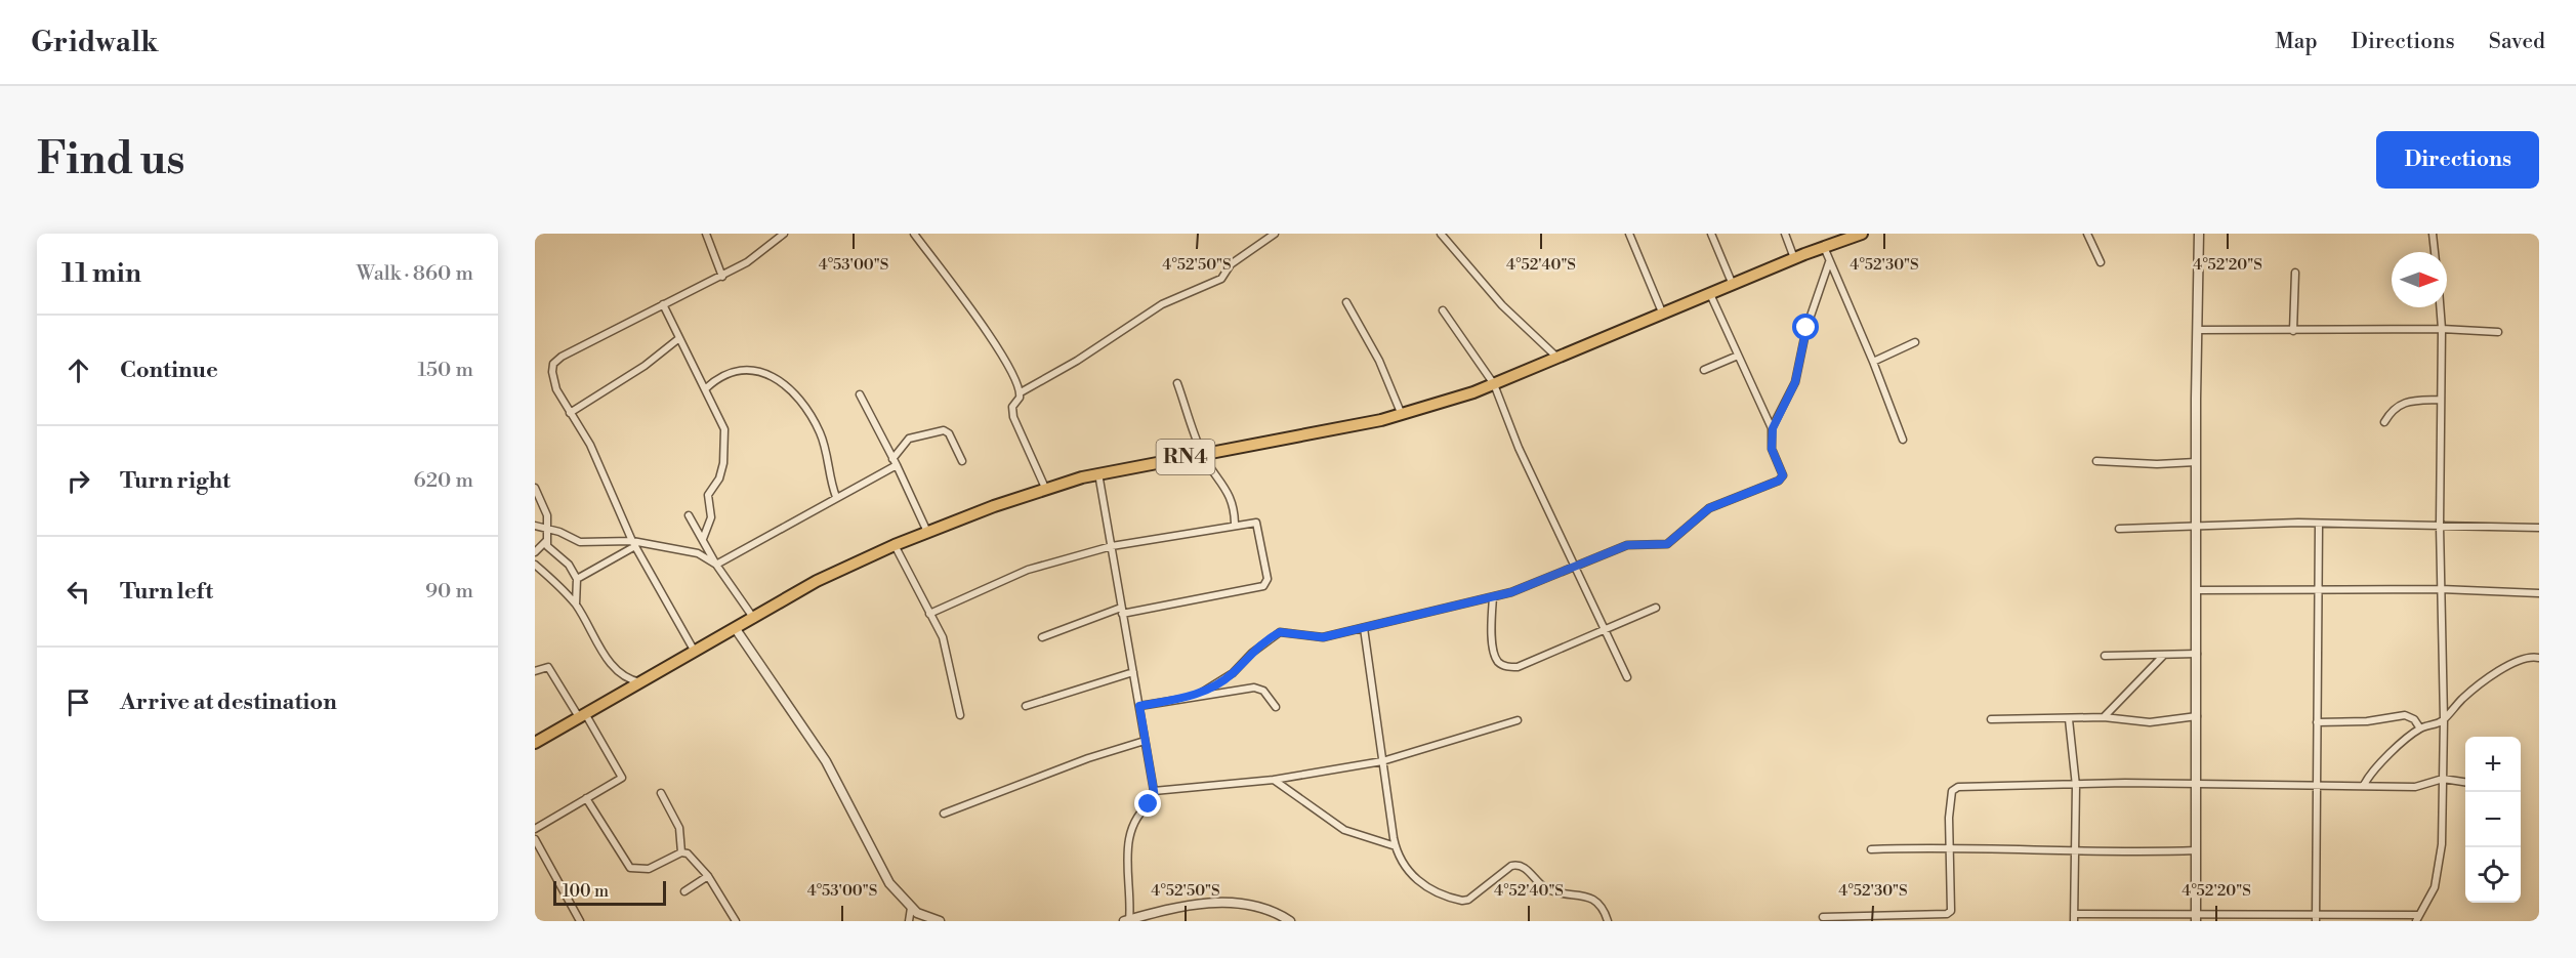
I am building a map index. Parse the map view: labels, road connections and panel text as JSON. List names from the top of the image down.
{
  "streets": {
    "highway": ["RN4"]
  },
  "scale_bar": "100 m",
  "north": "right",
  "page": {
    "header": "Gridwalk",
    "nav": ["Map", "Directions", "Saved"],
    "buttons": "Directions",
    "title": "Find us",
    "heading": ["11 min", "Walk · 860 m"],
    "list": [
      ["Continue", "150 m"],
      ["Turn right", "620 m"],
      ["Turn left", "90 m"],
      "Arrive at destination"
    ],
    "map_buttons": ["+", "−"],
    "scale": "100 m"
  },
  "coordinates": [
    "4°53'00\"S",
    "4°52'50\"S",
    "4°52'40\"S",
    "4°52'30\"S",
    "4°52'20\"S"
  ]
}
